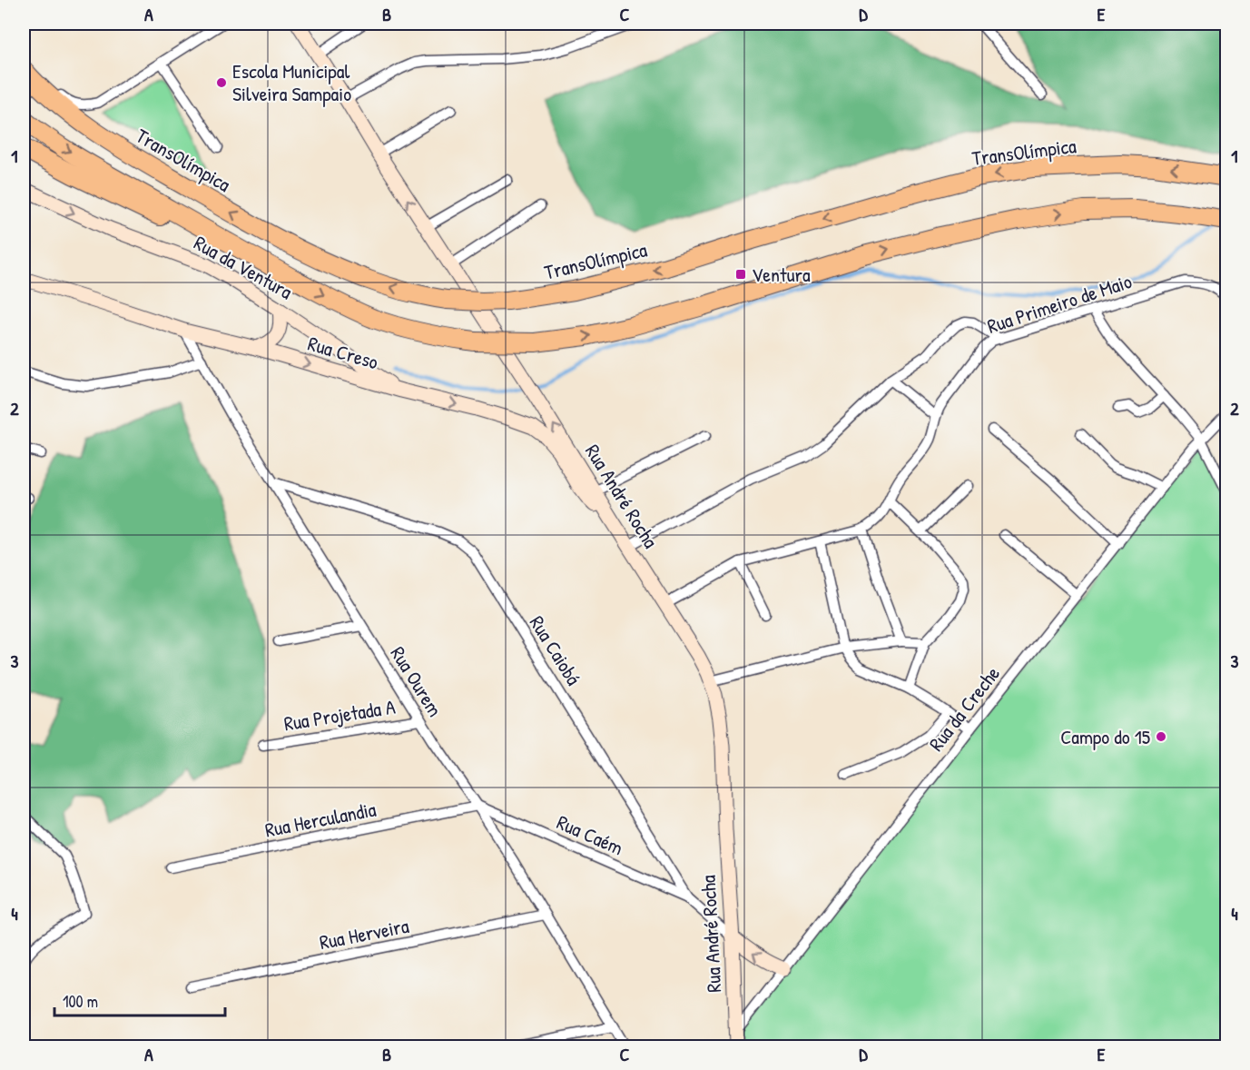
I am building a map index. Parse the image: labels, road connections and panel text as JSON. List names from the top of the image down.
{
  "streets": {
    "highway": ["TransOlímpica"],
    "main road": ["Rua da Ventura", "Rua Creso", "Rua André Rocha"],
    "street": [
      "Rua Primeiro de Maio",
      "Rua Caiobá",
      "Rua Ourem",
      "Rua da Creche",
      "Rua Projetada A",
      "Rua Herculandia",
      "Rua Caém",
      "Rua Herveira"
    ]
  },
  "crossings": [
    ["Rua da Ventura", "Rua Creso"],
    ["Rua Primeiro de Maio", "Rua André Rocha"],
    ["Rua Creso", "Rua André Rocha"],
    ["Rua Creso", "Rua Ourem"],
    ["Rua André Rocha", "Rua Caiobá"],
    ["Rua André Rocha", "Rua da Creche"],
    ["Rua Caiobá", "Rua Ourem"],
    ["Rua Caiobá", "Rua Caém"],
    ["Rua Ourem", "Rua Projetada A"],
    ["Rua Ourem", "Rua Herculandia"],
    ["Rua Ourem", "Rua Caém"],
    ["Rua Ourem", "Rua Herveira"],
    ["Rua Herculandia", "Rua Caém"]
  ],
  "one_way": ["Rua da Ventura", "Rua Creso"],
  "places": {
    "other": ["Escola Municipal Silveira Sampaio", "Campo do 15"],
    "transit": ["Ventura"]
  },
  "scale_bar": "100 m",
  "grid": {
    "columns": [
      "A",
      "B",
      "C",
      "D",
      "E"
    ],
    "rows": [
      "1",
      "2",
      "3",
      "4"
    ]
  }
}
